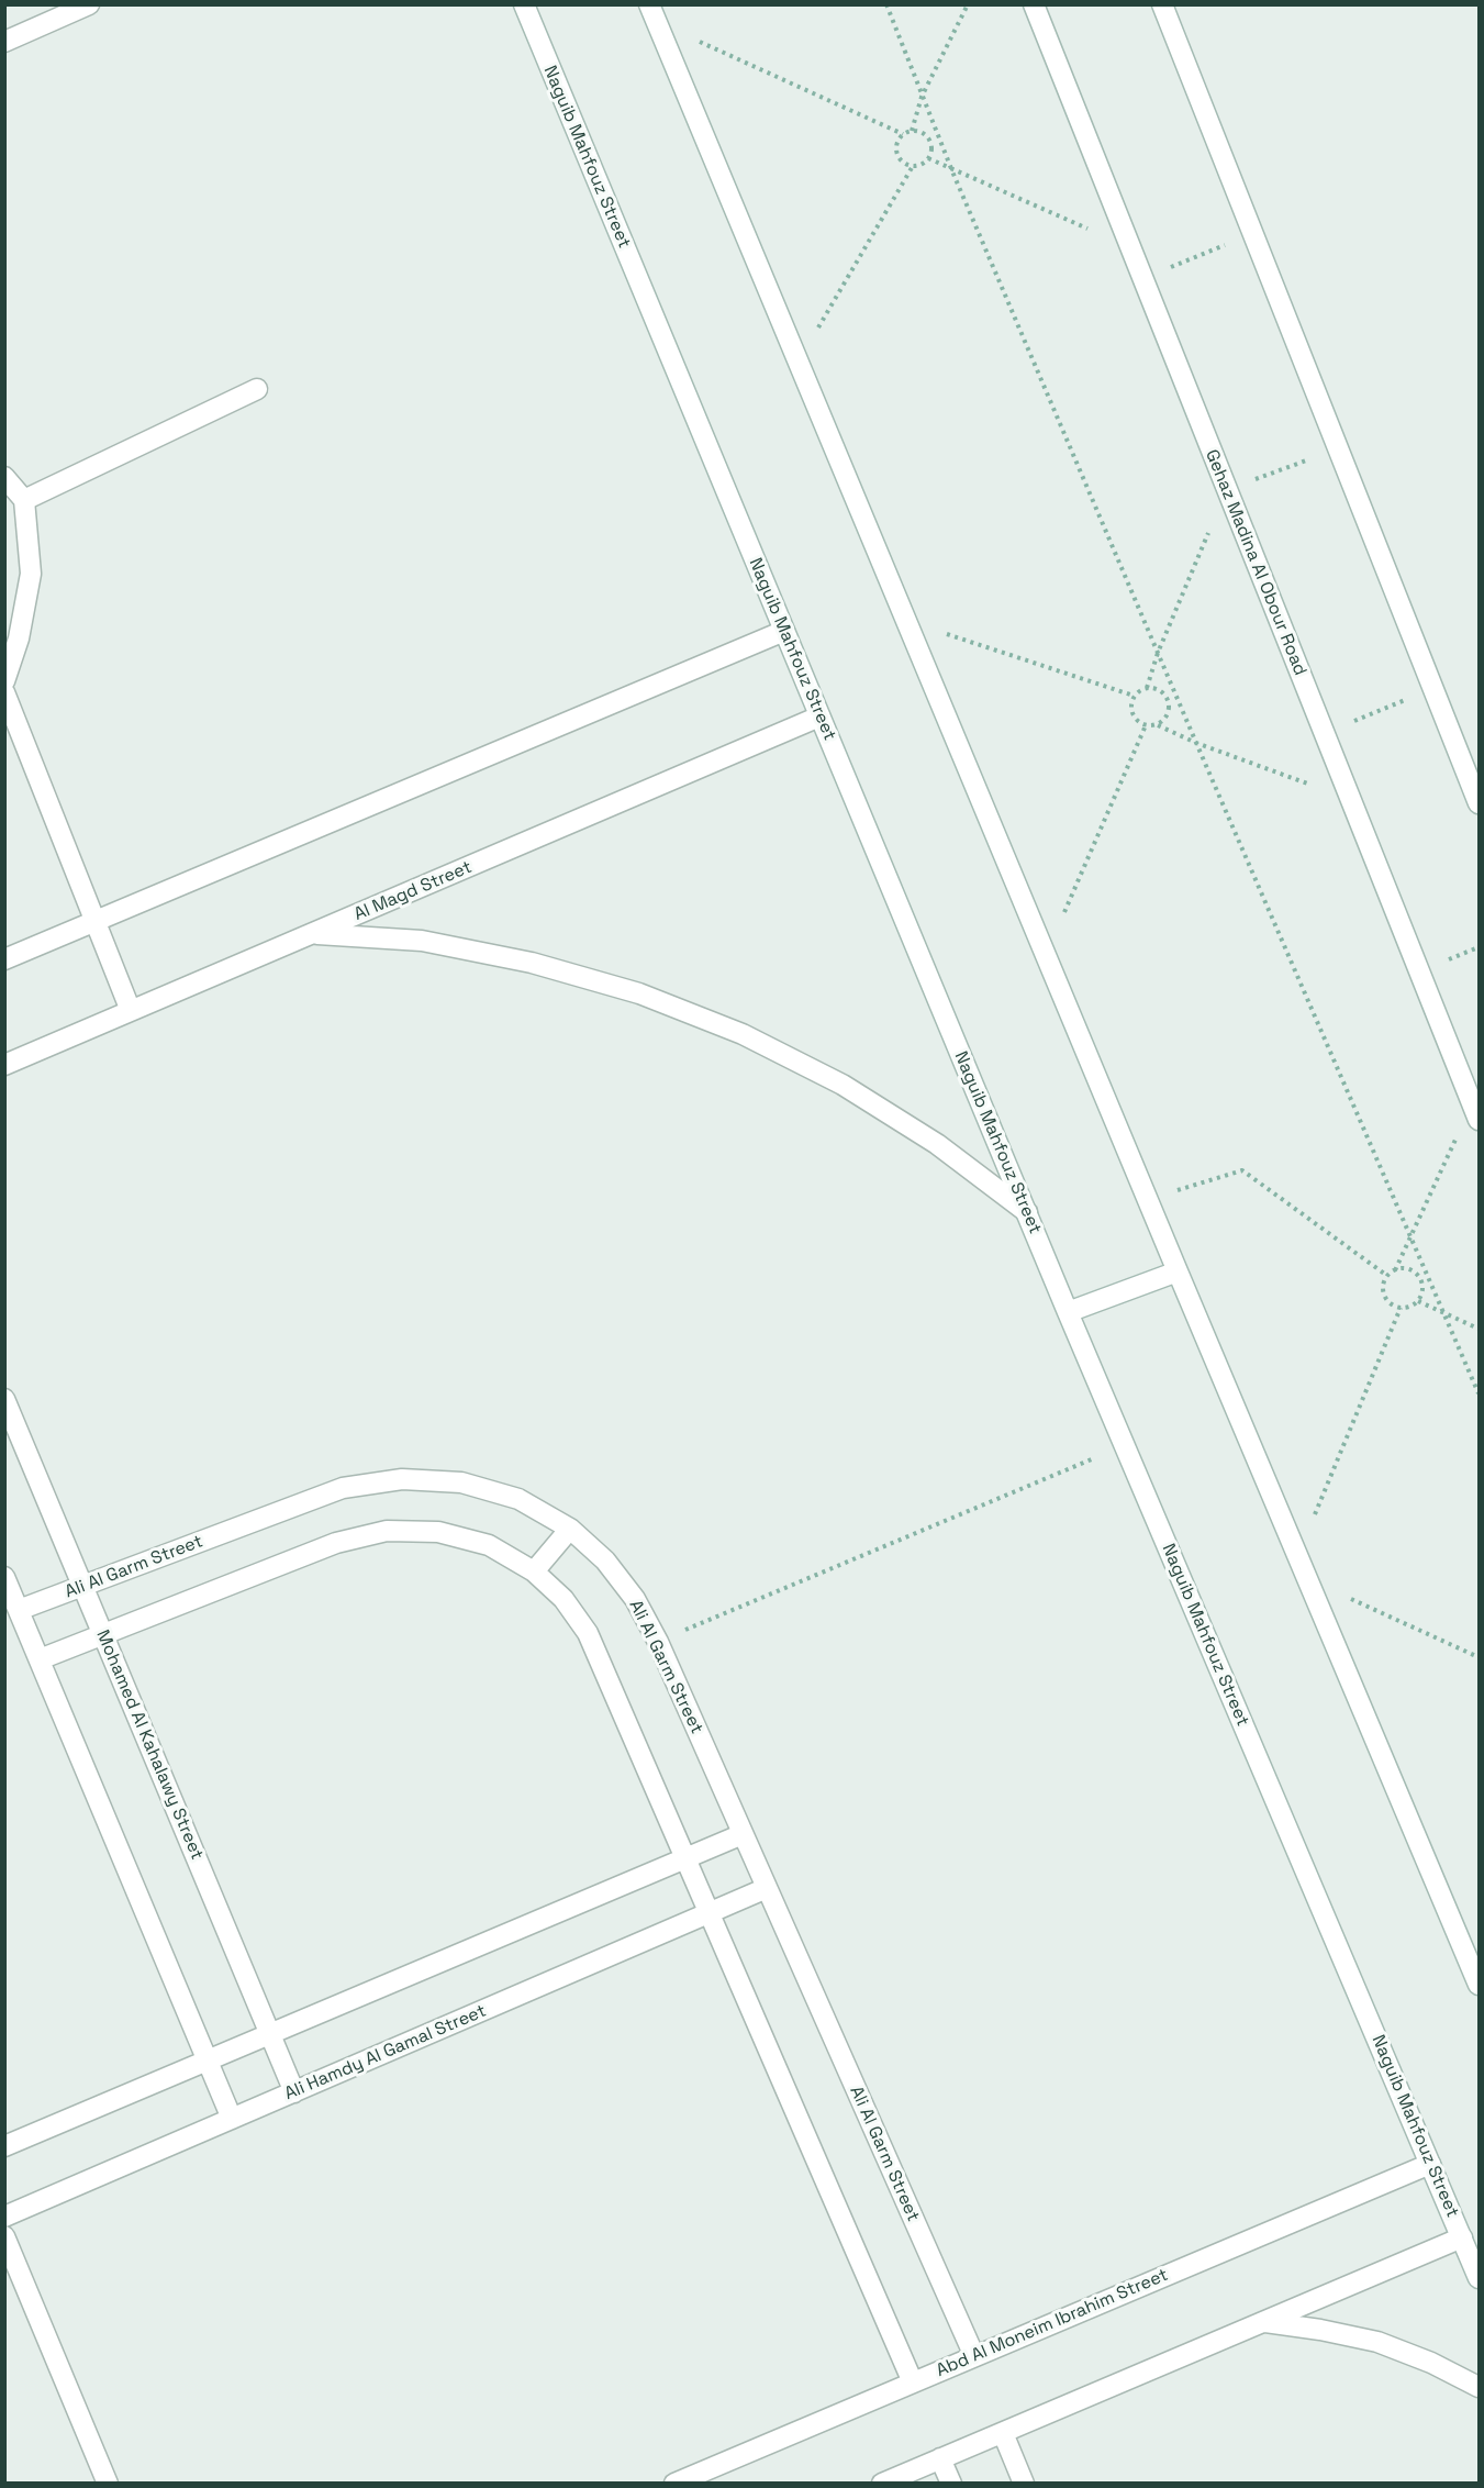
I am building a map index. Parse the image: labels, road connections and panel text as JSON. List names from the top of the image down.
{
  "streets": {
    "street": [
      "Naguib Mahfouz Street",
      "Gehaz Madina Al Obour Road",
      "Al Magd Street",
      "Ali Al Garm Street",
      "Mohamed Al Kahalawy Street",
      "Ali Hamdy Al Gamal Street",
      "Abd Al Moneim Ibrahim Street"
    ]
  },
  "crossings": [
    ["Naguib Mahfouz Street", "Al Magd Street"],
    ["Naguib Mahfouz Street", "Abd Al Moneim Ibrahim Street"],
    ["Ali Al Garm Street", "Mohamed Al Kahalawy Street"],
    ["Ali Al Garm Street", "Ali Hamdy Al Gamal Street"],
    ["Ali Al Garm Street", "Abd Al Moneim Ibrahim Street"],
    ["Mohamed Al Kahalawy Street", "Ali Hamdy Al Gamal Street"]
  ]
}
